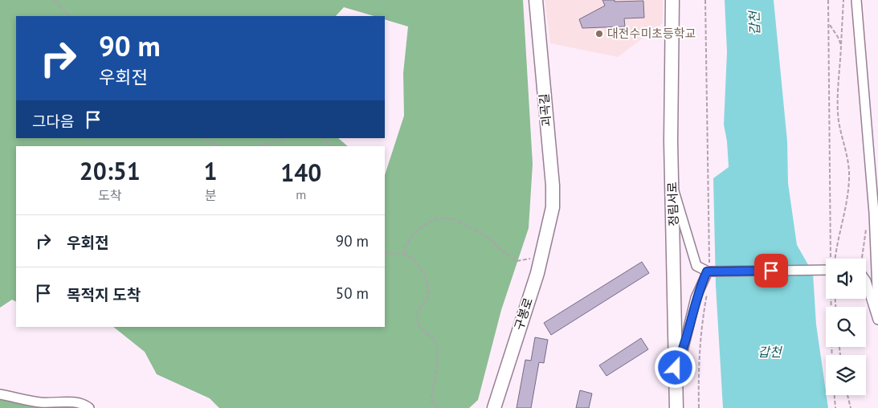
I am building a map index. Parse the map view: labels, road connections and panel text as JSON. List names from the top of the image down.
{
  "streets": {
    "street": ["괴곡길", "정림서로", "구봉로"]
  },
  "crossings": [
    ["괴곡길", "구봉로"]
  ],
  "water": ["갑천"],
  "places": ["대전수미초등학교"],
  "page": {
    "turn": ["90 m", "우회전"],
    "then": "그다음",
    "eta": [
      "20:51",
      "도착",
      "1",
      "분",
      "140",
      "m"
    ],
    "list": [
      {
        "name": "우회전",
        "value": "90 m"
      },
      {
        "name": "목적지 도착",
        "value": "50 m"
      }
    ]
  }
}
